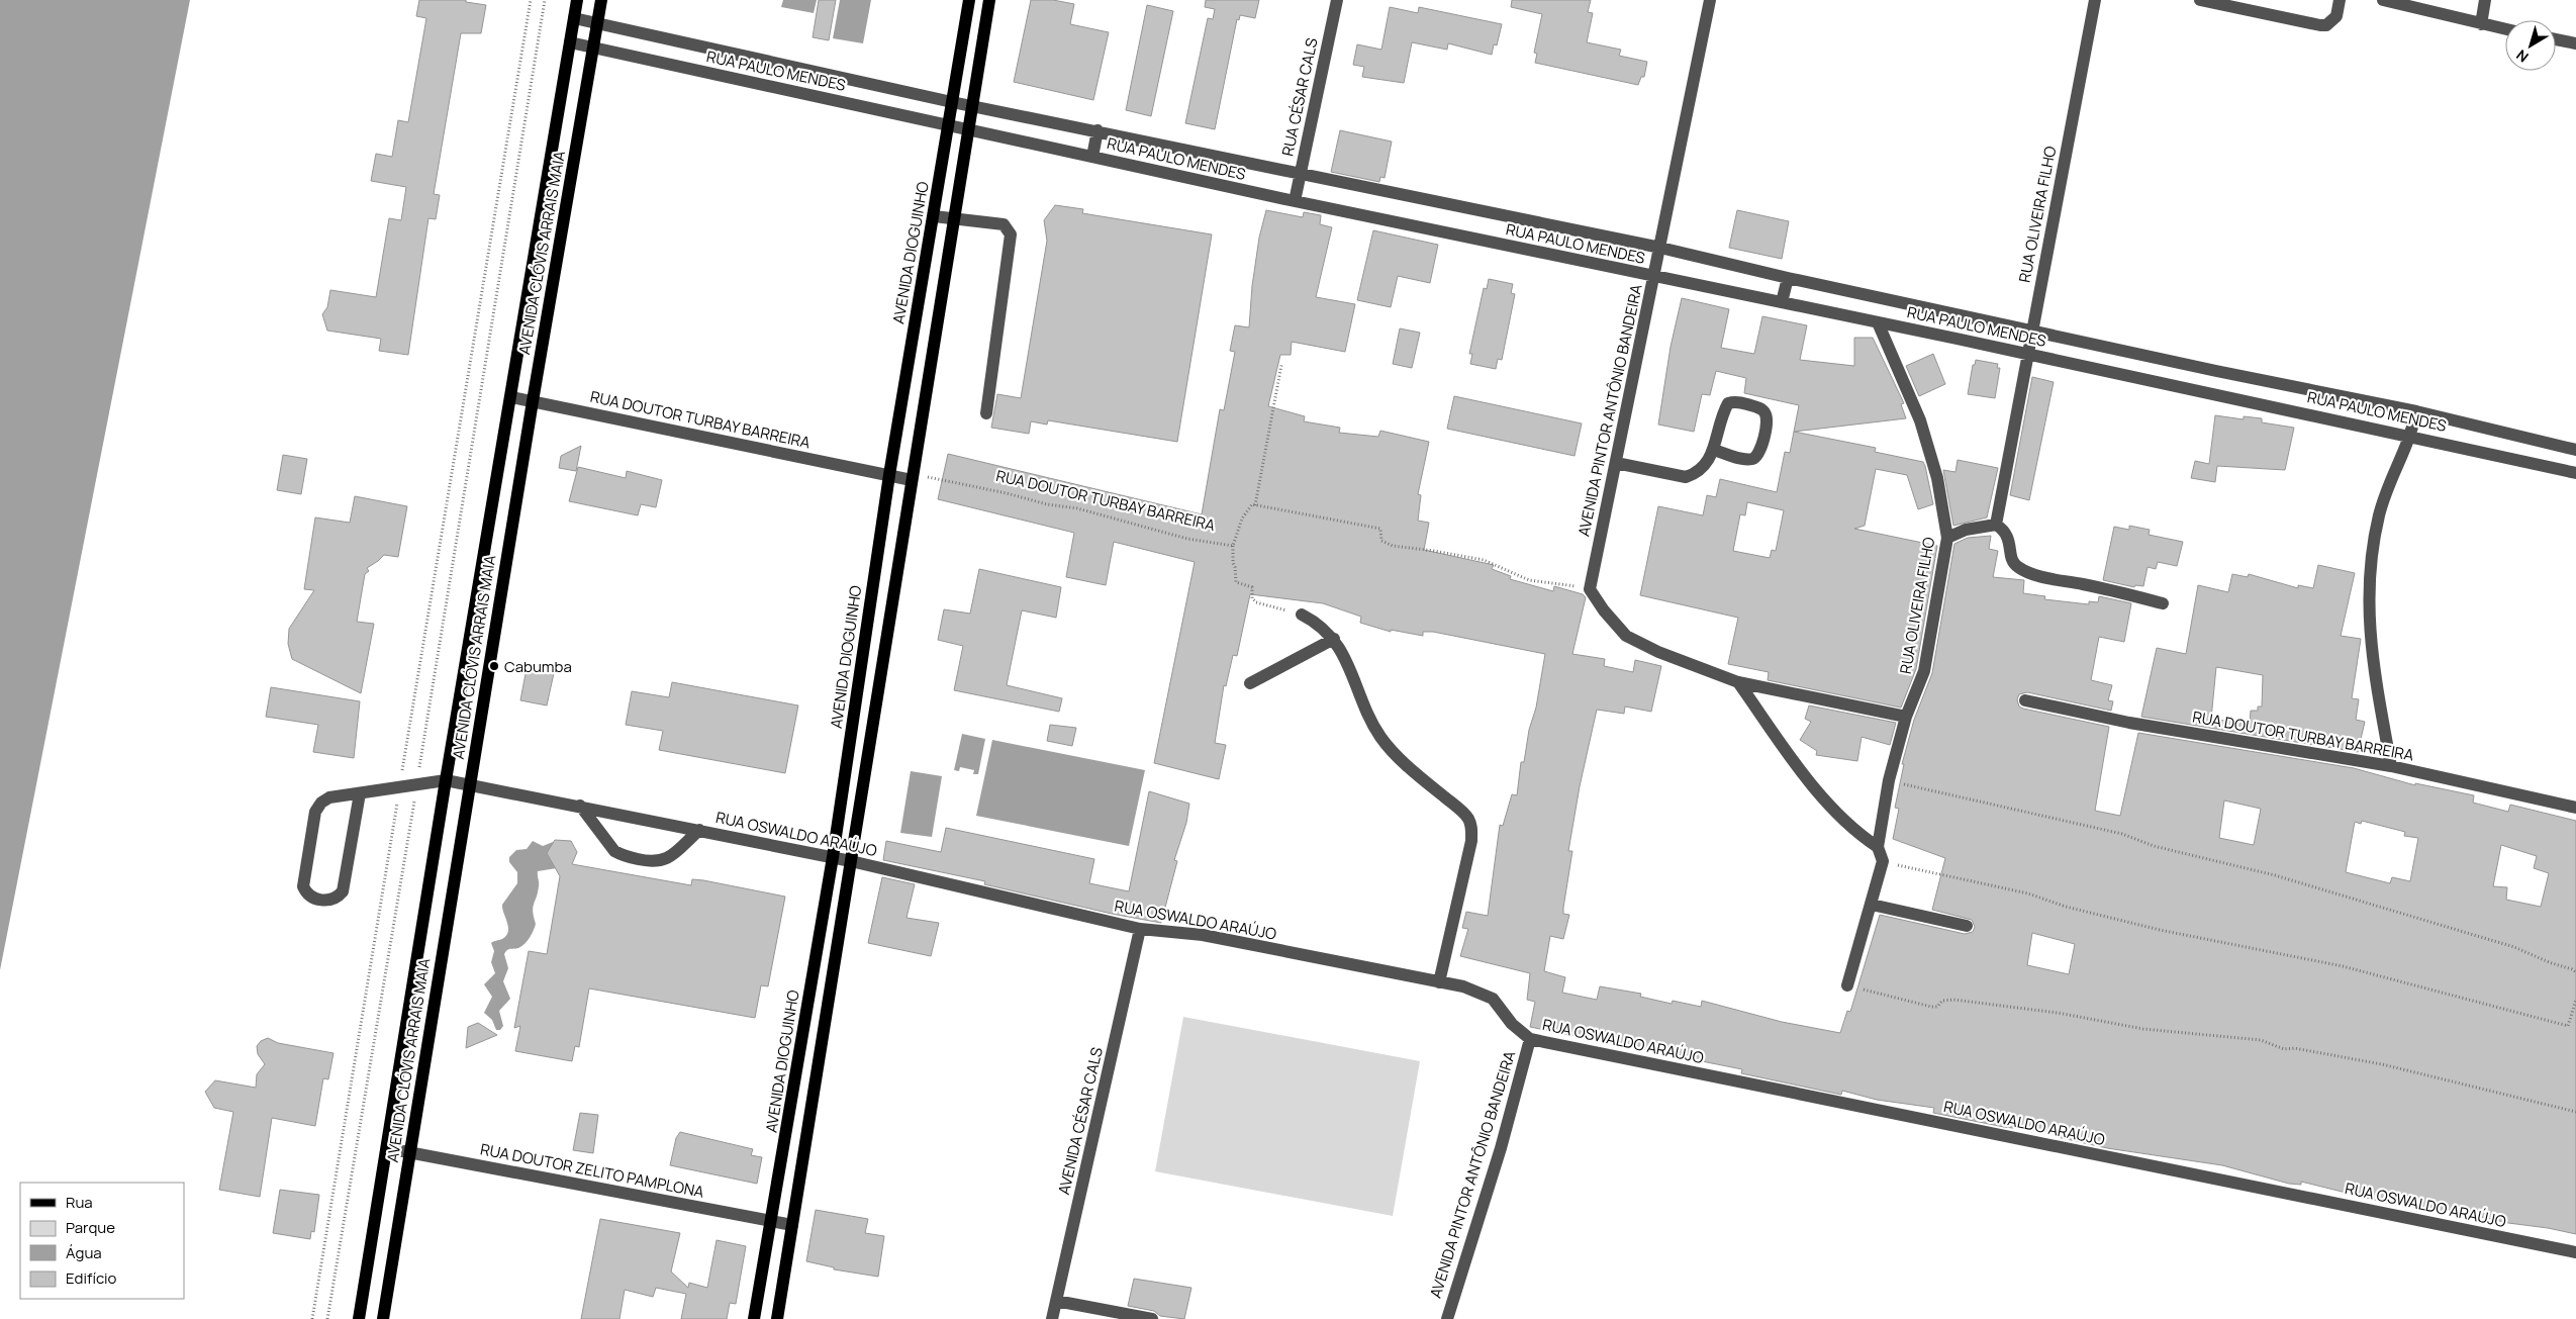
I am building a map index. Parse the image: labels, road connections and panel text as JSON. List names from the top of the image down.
{
  "streets": {
    "main road": ["AVENIDA CLÓVIS ARRAIS MAIA", "AVENIDA DIOGUINHO"],
    "street": [
      "RUA PAULO MENDES",
      "RUA CÉSAR CALS",
      "RUA OLIVEIRA FILHO",
      "AVENIDA PINTOR ANTÔNIO BANDEIRA",
      "RUA DOUTOR TURBAY BARREIRA",
      "RUA OSWALDO ARAÚJO",
      "AVENIDA CÉSAR CALS",
      "RUA DOUTOR ZELITO PAMPLONA"
    ]
  },
  "crossings": [
    ["RUA PAULO MENDES", "RUA CÉSAR CALS"],
    ["RUA PAULO MENDES", "RUA OLIVEIRA FILHO"],
    ["RUA PAULO MENDES", "AVENIDA CLÓVIS ARRAIS MAIA"],
    ["RUA PAULO MENDES", "AVENIDA DIOGUINHO"],
    ["RUA PAULO MENDES", "AVENIDA PINTOR ANTÔNIO BANDEIRA"],
    ["AVENIDA CLÓVIS ARRAIS MAIA", "RUA DOUTOR TURBAY BARREIRA"],
    ["AVENIDA CLÓVIS ARRAIS MAIA", "RUA OSWALDO ARAÚJO"],
    ["AVENIDA CLÓVIS ARRAIS MAIA", "RUA DOUTOR ZELITO PAMPLONA"],
    ["AVENIDA DIOGUINHO", "RUA DOUTOR TURBAY BARREIRA"],
    ["AVENIDA DIOGUINHO", "RUA OSWALDO ARAÚJO"],
    ["AVENIDA DIOGUINHO", "RUA DOUTOR ZELITO PAMPLONA"],
    ["AVENIDA PINTOR ANTÔNIO BANDEIRA", "RUA OSWALDO ARAÚJO"],
    ["RUA OSWALDO ARAÚJO", "AVENIDA CÉSAR CALS"]
  ],
  "places": ["Cabumba"],
  "legend": [
    "Rua",
    "Parque",
    "Água",
    "Edifício"
  ],
  "north": "bottom left"
}
